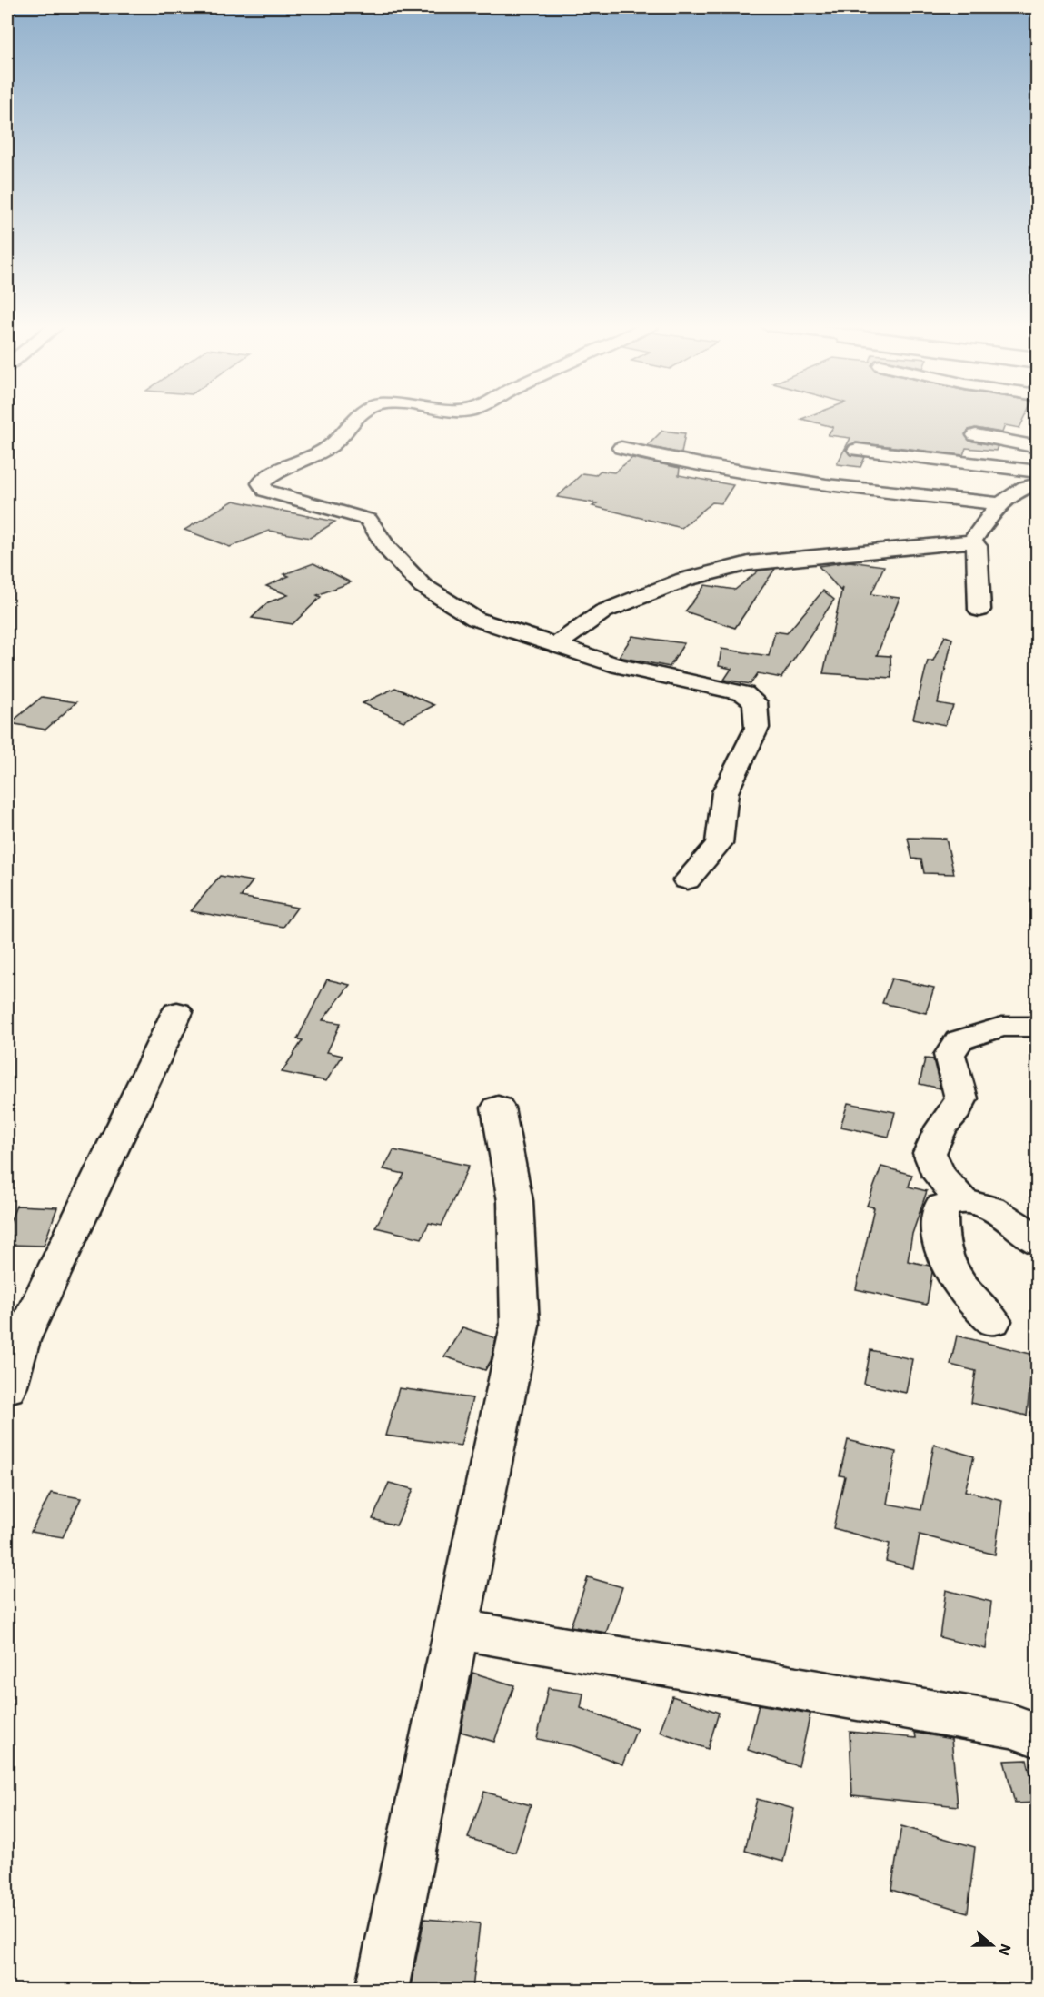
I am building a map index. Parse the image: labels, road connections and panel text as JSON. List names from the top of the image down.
{
  "north": "right"
}
